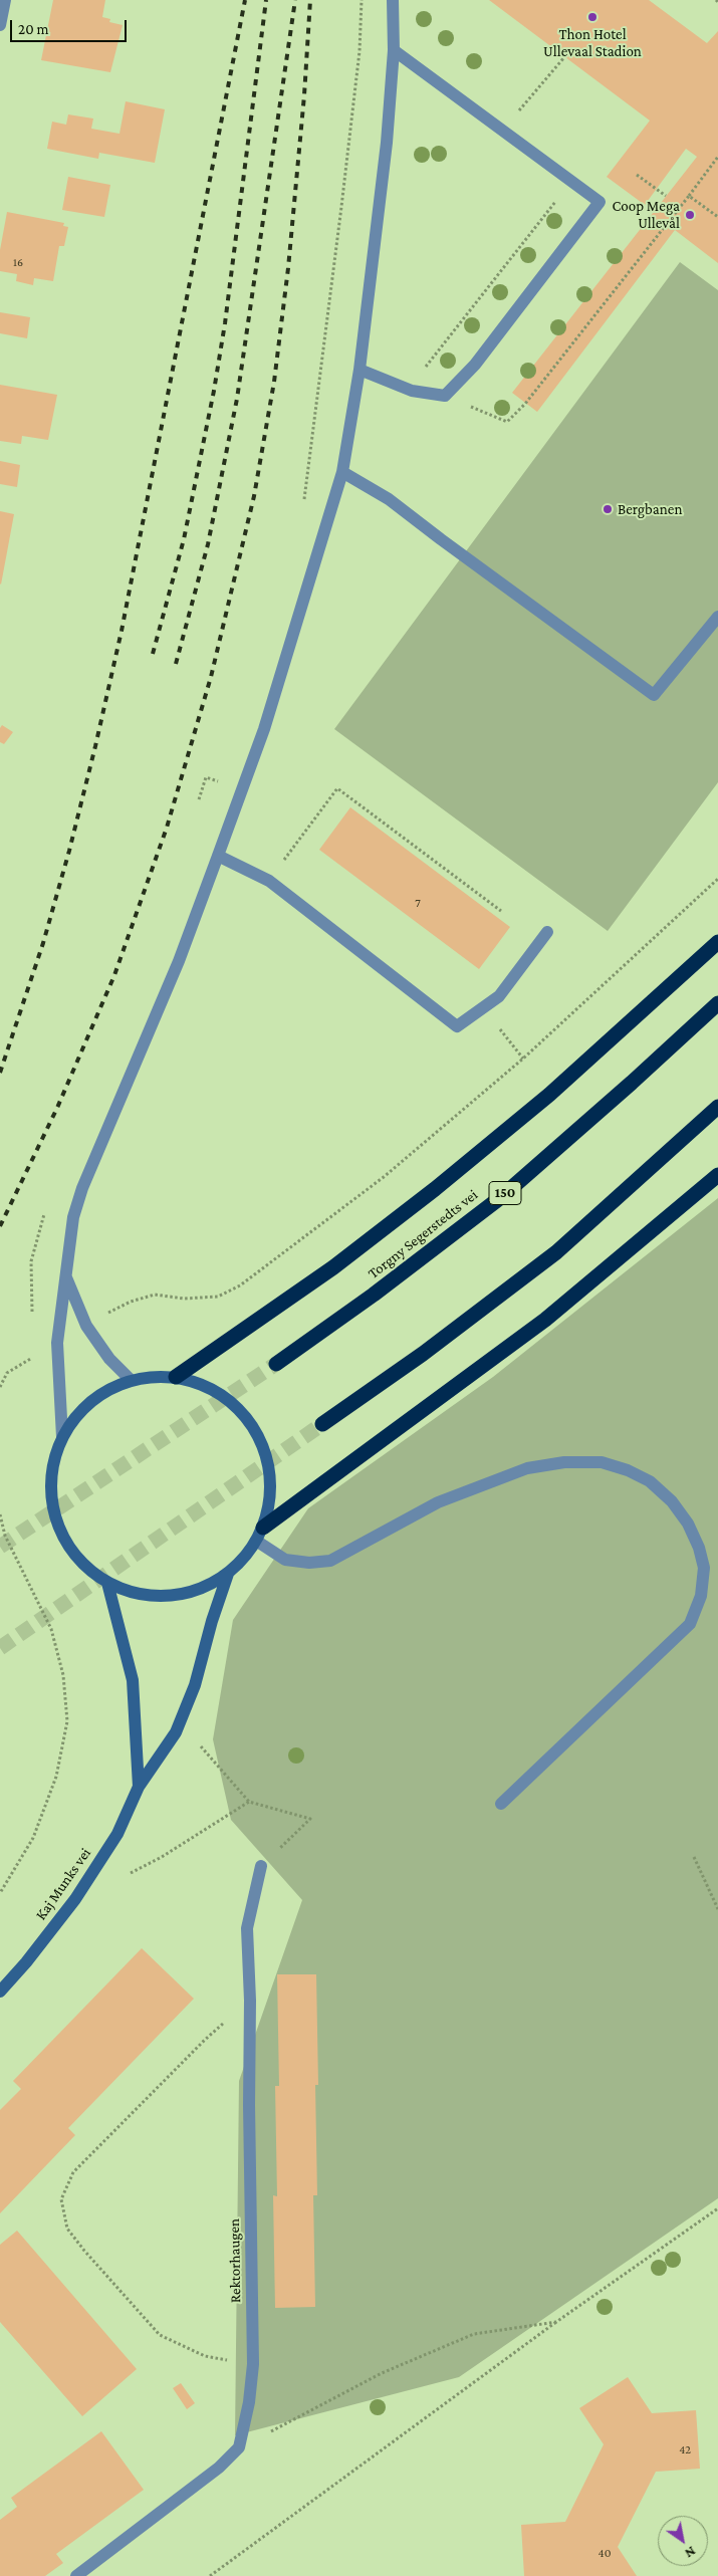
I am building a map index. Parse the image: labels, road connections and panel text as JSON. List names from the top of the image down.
{
  "streets": {
    "highway": ["150", "Torgny Segerstedts vei"],
    "main road": ["Kaj Munks vei"],
    "street": ["Rektorhaugen"]
  },
  "places": ["Thon Hotel Ullevaal Stadion", "Coop Mega Ullevål", "Bergbanen"],
  "house_numbers": [
    "16",
    "7",
    "42",
    "40"
  ],
  "scale_bar": "20 m",
  "north": "bottom right"
}
